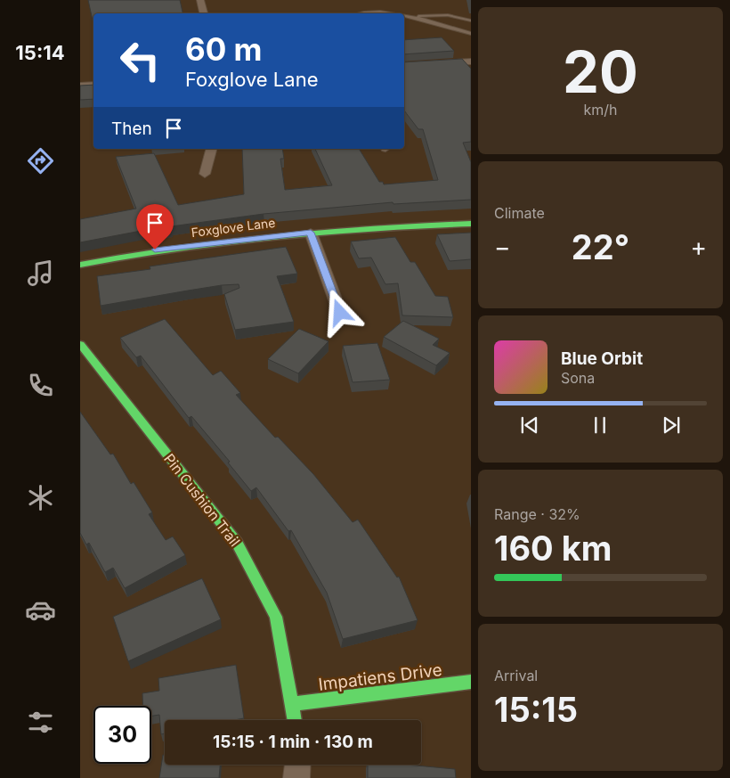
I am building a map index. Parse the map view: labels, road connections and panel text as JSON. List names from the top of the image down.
{
  "streets": {
    "street": ["Foxglove Lane", "Pin Cushion Trail", "Impatiens Drive"]
  },
  "crossings": [
    ["Pin Cushion Trail", "Impatiens Drive"]
  ],
  "page": {
    "tabs": "15:14",
    "tile": [
      ["20", "km/h"],
      "Climate",
      ["Range · 32%", "160 km"],
      ["Arrival", "15:15"]
    ],
    "turn": ["60 m", "Foxglove Lane"],
    "then": "Then",
    "heat": ["−", "22°", "+"],
    "song": ["Blue Orbit", "Sona"],
    "limit": "30",
    "trip": "15:15 · 1 min · 130 m"
  }
}
